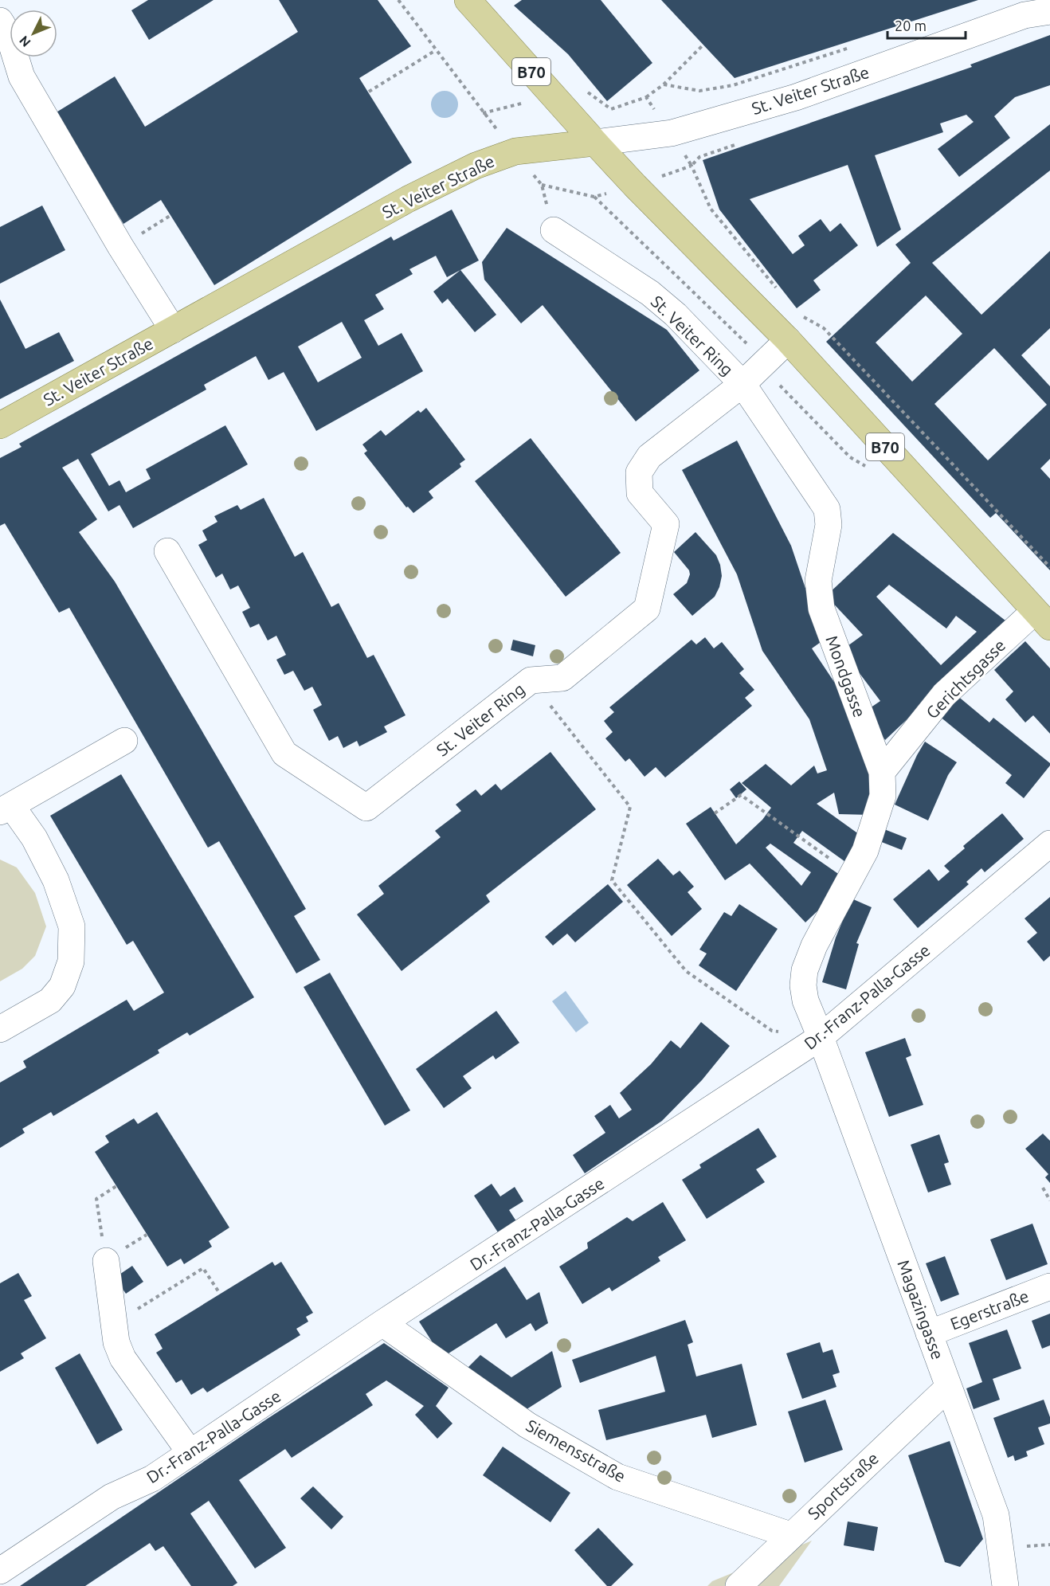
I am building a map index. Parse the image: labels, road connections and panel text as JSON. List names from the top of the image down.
{
  "streets": {
    "main road": ["B70", "St. Veiter Straße"],
    "street": [
      "St. Veiter Ring",
      "Mondgasse",
      "Gerichtsgasse",
      "Dr.-Franz-Palla-Gasse",
      "Magazingasse",
      "Egerstraße",
      "Siemensstraße",
      "Sportstraße"
    ]
  },
  "crossings": [
    ["B70", "St. Veiter Straße"],
    ["B70", "Gerichtsgasse"],
    ["St. Veiter Ring", "Mondgasse"],
    ["Mondgasse", "Gerichtsgasse"],
    ["Mondgasse", "Dr.-Franz-Palla-Gasse"],
    ["Mondgasse", "Magazingasse"],
    ["Dr.-Franz-Palla-Gasse", "Magazingasse"],
    ["Dr.-Franz-Palla-Gasse", "Siemensstraße"],
    ["Magazingasse", "Egerstraße"],
    ["Magazingasse", "Sportstraße"],
    ["Siemensstraße", "Sportstraße"]
  ],
  "scale_bar": "20 m",
  "north": "bottom left"
}
